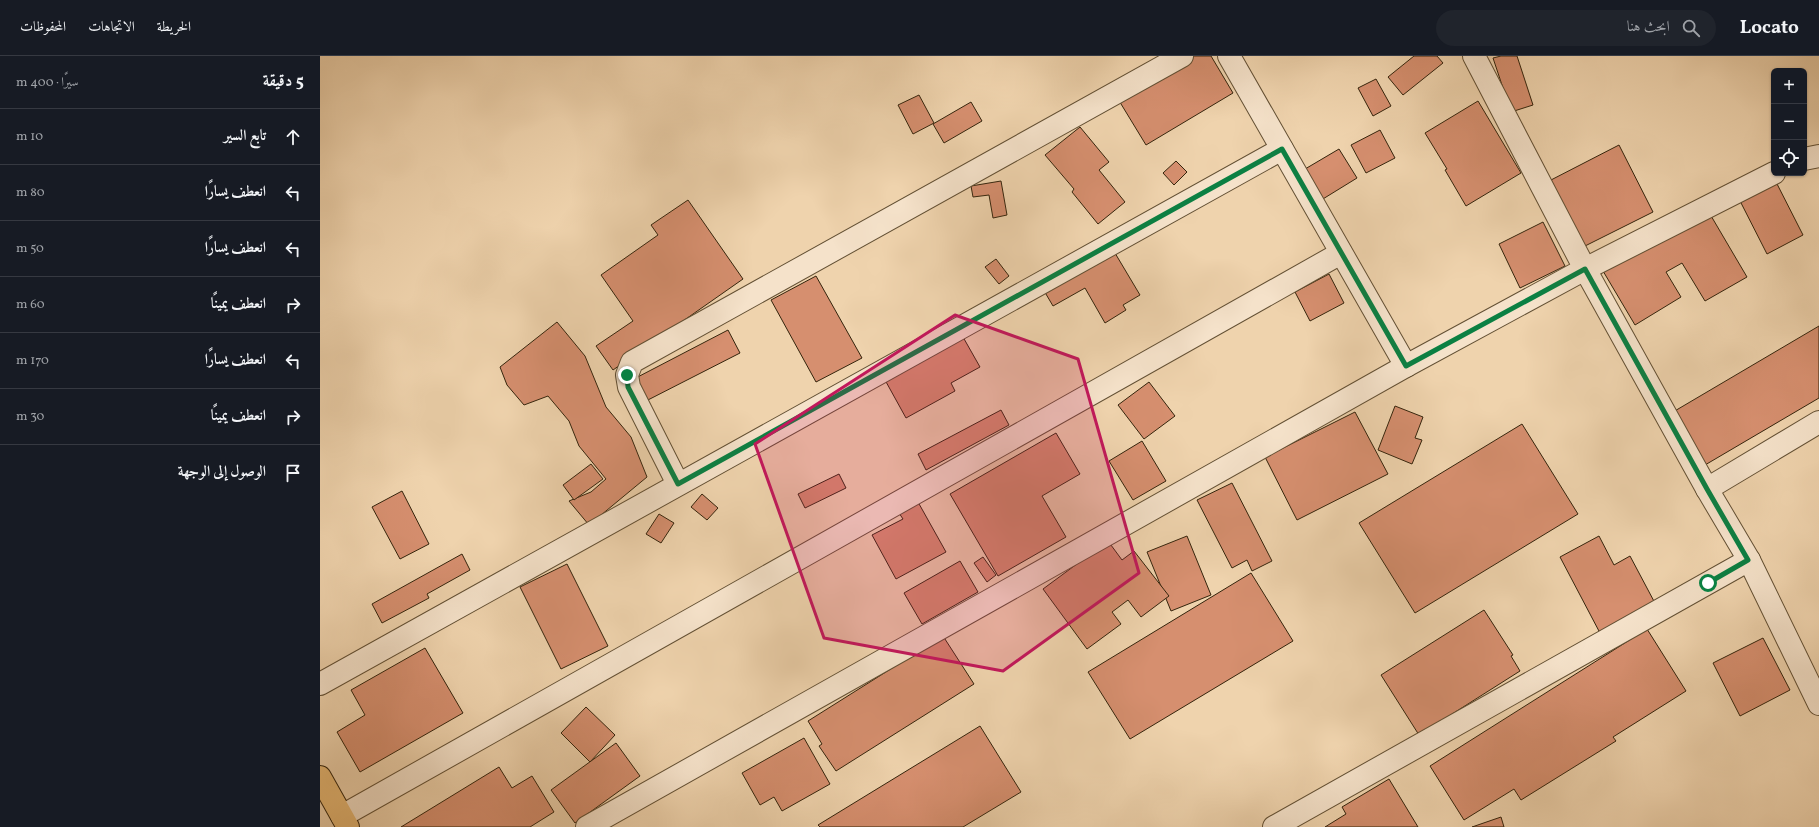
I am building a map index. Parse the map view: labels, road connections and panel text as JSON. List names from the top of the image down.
{
  "page": {
    "header": "Locato",
    "search": "ابحث هنا",
    "nav": ["الخريطة", "الاتجاهات", "المحفوظات"],
    "heading": ["5 دقيقة", "سيرًا · 400 m"],
    "map_buttons": ["+", "−"],
    "list": [
      ["تابع السير", "10 m"],
      ["انعطف يسارًا", "80 m"],
      ["انعطف يسارًا", "50 m"],
      ["انعطف يمينًا", "60 m"],
      ["انعطف يسارًا", "170 m"],
      ["انعطف يمينًا", "30 m"],
      "الوصول إلى الوجهة"
    ]
  }
}
